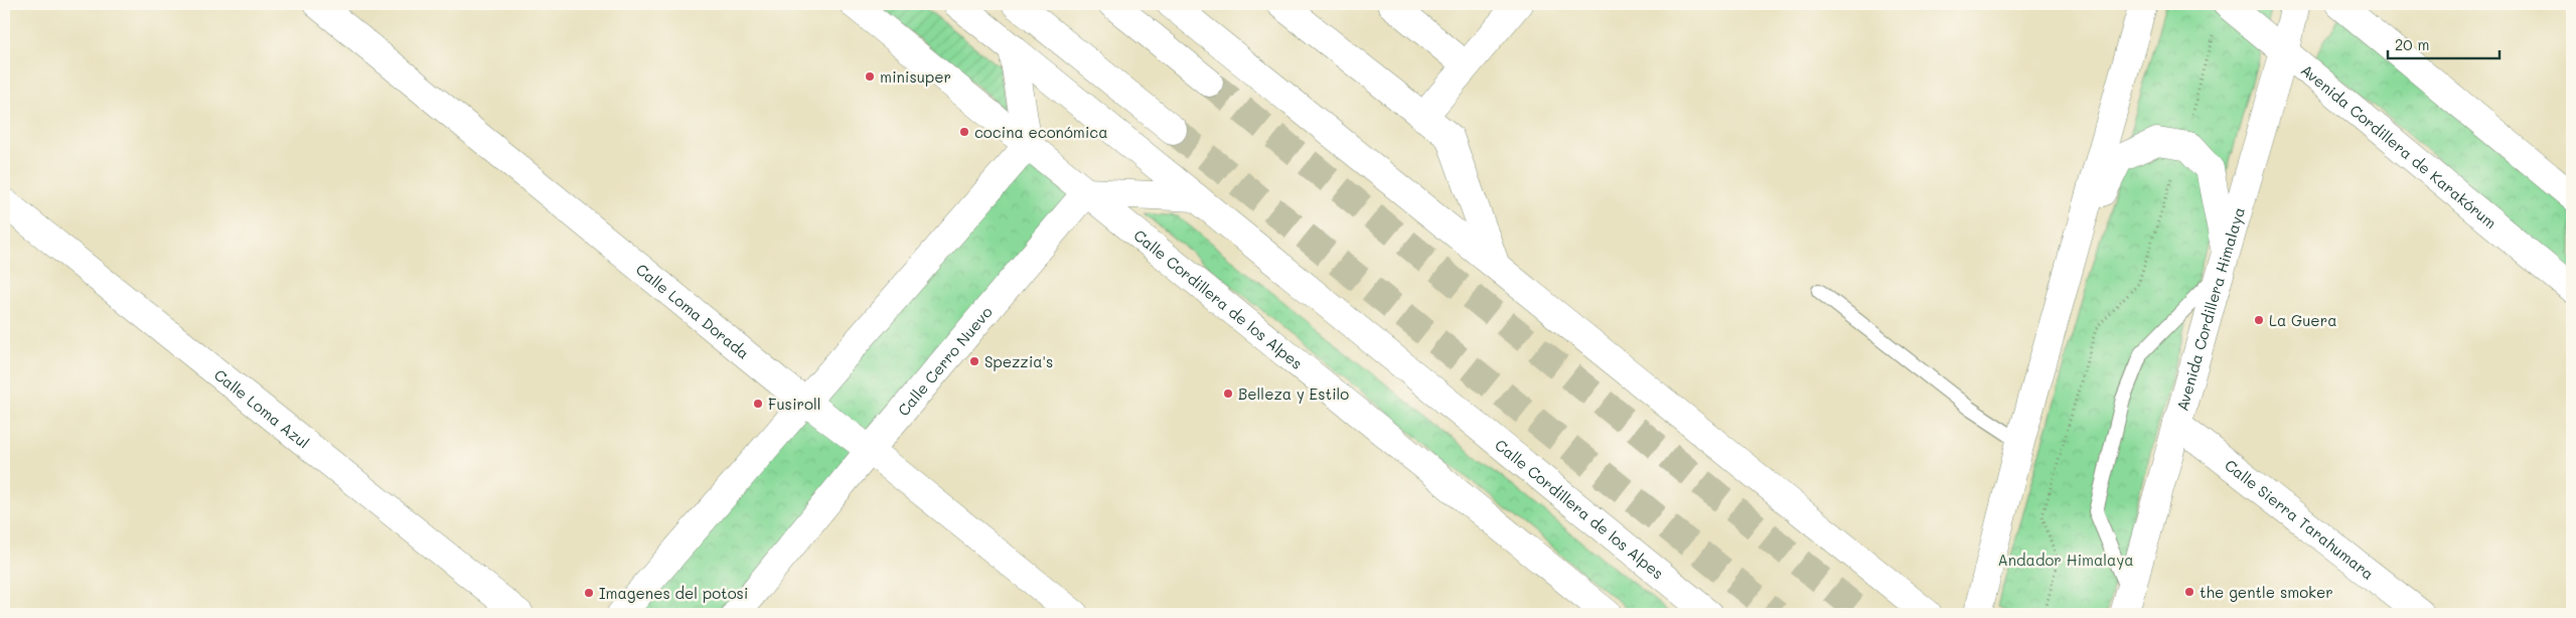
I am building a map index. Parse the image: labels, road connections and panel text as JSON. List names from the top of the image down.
{
  "streets": {
    "main road": [
      "Avenida Cordillera de Karakórum",
      "Calle Cordillera de los Alpes",
      "Avenida Cordillera Himalaya",
      "Calle Loma Dorada",
      "Calle Cerro Nuevo",
      "Calle Loma Azul",
      "Calle Sierra Tarahumara"
    ]
  },
  "crossings": [
    ["Avenida Cordillera de Karakórum", "Avenida Cordillera Himalaya"],
    ["Calle Cordillera de los Alpes", "Calle Cerro Nuevo"],
    ["Avenida Cordillera Himalaya", "Calle Sierra Tarahumara"],
    ["Calle Loma Dorada", "Calle Cerro Nuevo"]
  ],
  "parks": ["Andador Himalaya"],
  "places": [
    "minisuper",
    "cocina económica",
    "La Guera",
    "Spezzia's",
    "Belleza y Estilo",
    "Fusiroll",
    "the gentle smoker",
    "Imagenes del potosi"
  ],
  "scale_bar": "20 m"
}
